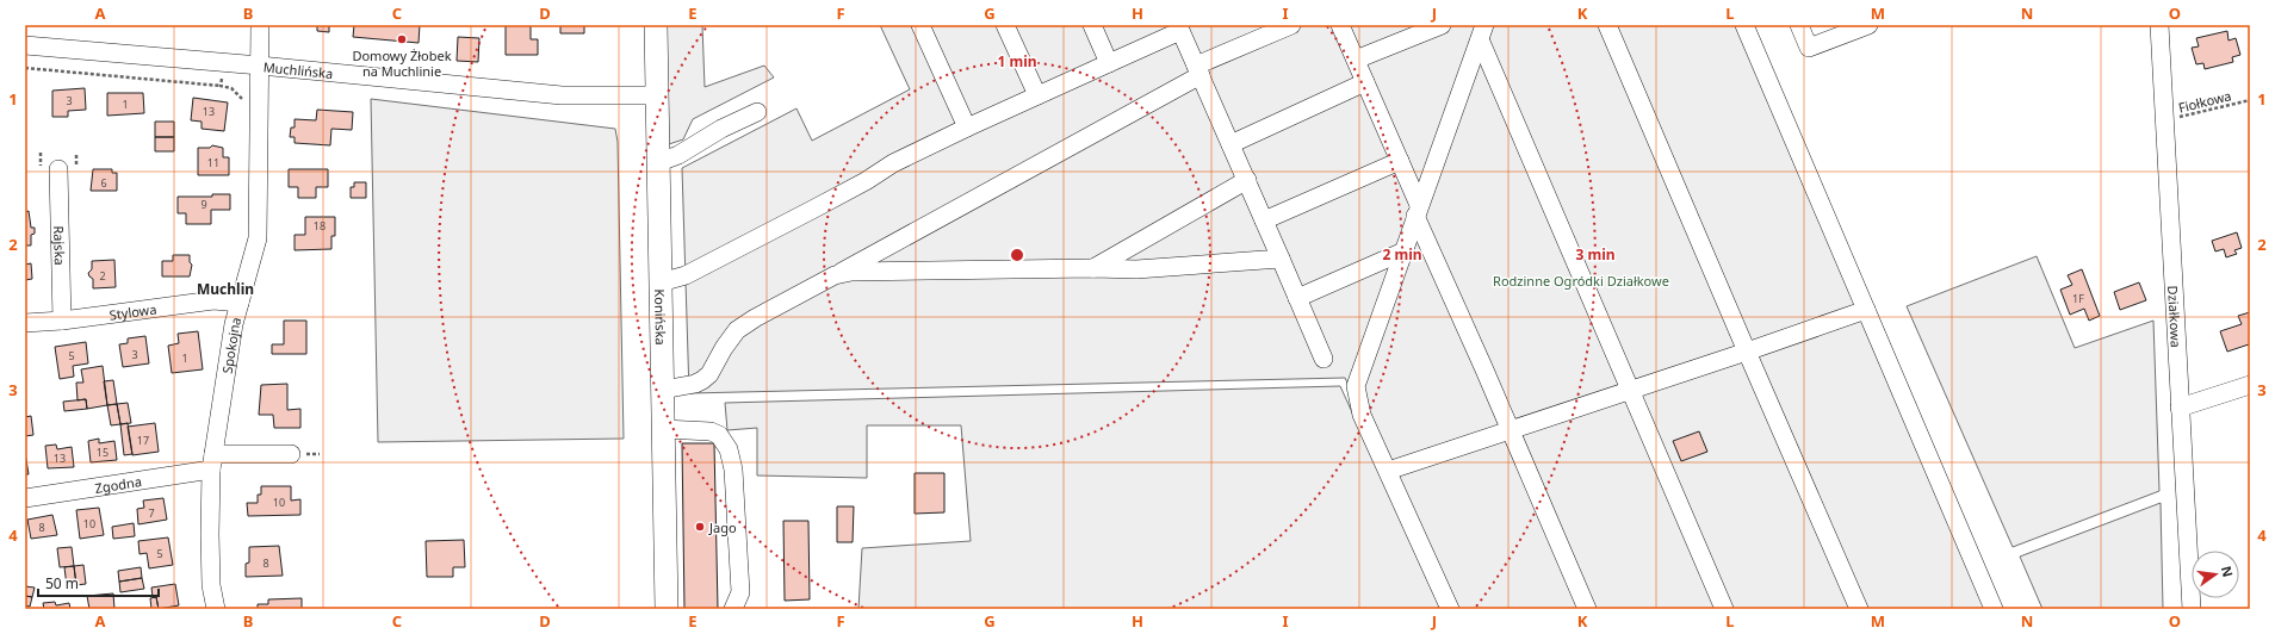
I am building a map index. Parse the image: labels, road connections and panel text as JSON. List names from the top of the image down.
{
  "streets": {
    "main road": ["Konińska"],
    "street": [
      "Muchlińska",
      "Rajska",
      "Stylowa",
      "Działkowa",
      "Spokojna",
      "Zgodna"
    ],
    "path": ["Fiołkowa"]
  },
  "crossings": [
    ["Muchlińska", "Konińska"],
    ["Muchlińska", "Spokojna"],
    ["Fiołkowa", "Działkowa"],
    ["Rajska", "Stylowa"],
    ["Stylowa", "Spokojna"],
    ["Spokojna", "Zgodna"]
  ],
  "districts": ["Muchlin"],
  "parks": ["Rodzinne Ogródki Działkowe"],
  "places": ["Domowy Żłobek na Muchlinie", "Jago"],
  "house_numbers": [
    "3",
    "1",
    "13",
    "11",
    "6",
    "9",
    "18",
    "2",
    "1F",
    "3",
    "5",
    "1",
    "17",
    "15",
    "13",
    "10",
    "7",
    "10",
    "8",
    "5",
    "8"
  ],
  "scale_bar": "50 m",
  "north": "right",
  "grid": {
    "columns": [
      "A",
      "B",
      "C",
      "D",
      "E",
      "F",
      "G",
      "H",
      "I",
      "J",
      "K",
      "L",
      "M",
      "N",
      "O"
    ],
    "rows": [
      "1",
      "2",
      "3",
      "4"
    ]
  },
  "rings": ["1 min", "2 min", "3 min"]
}
